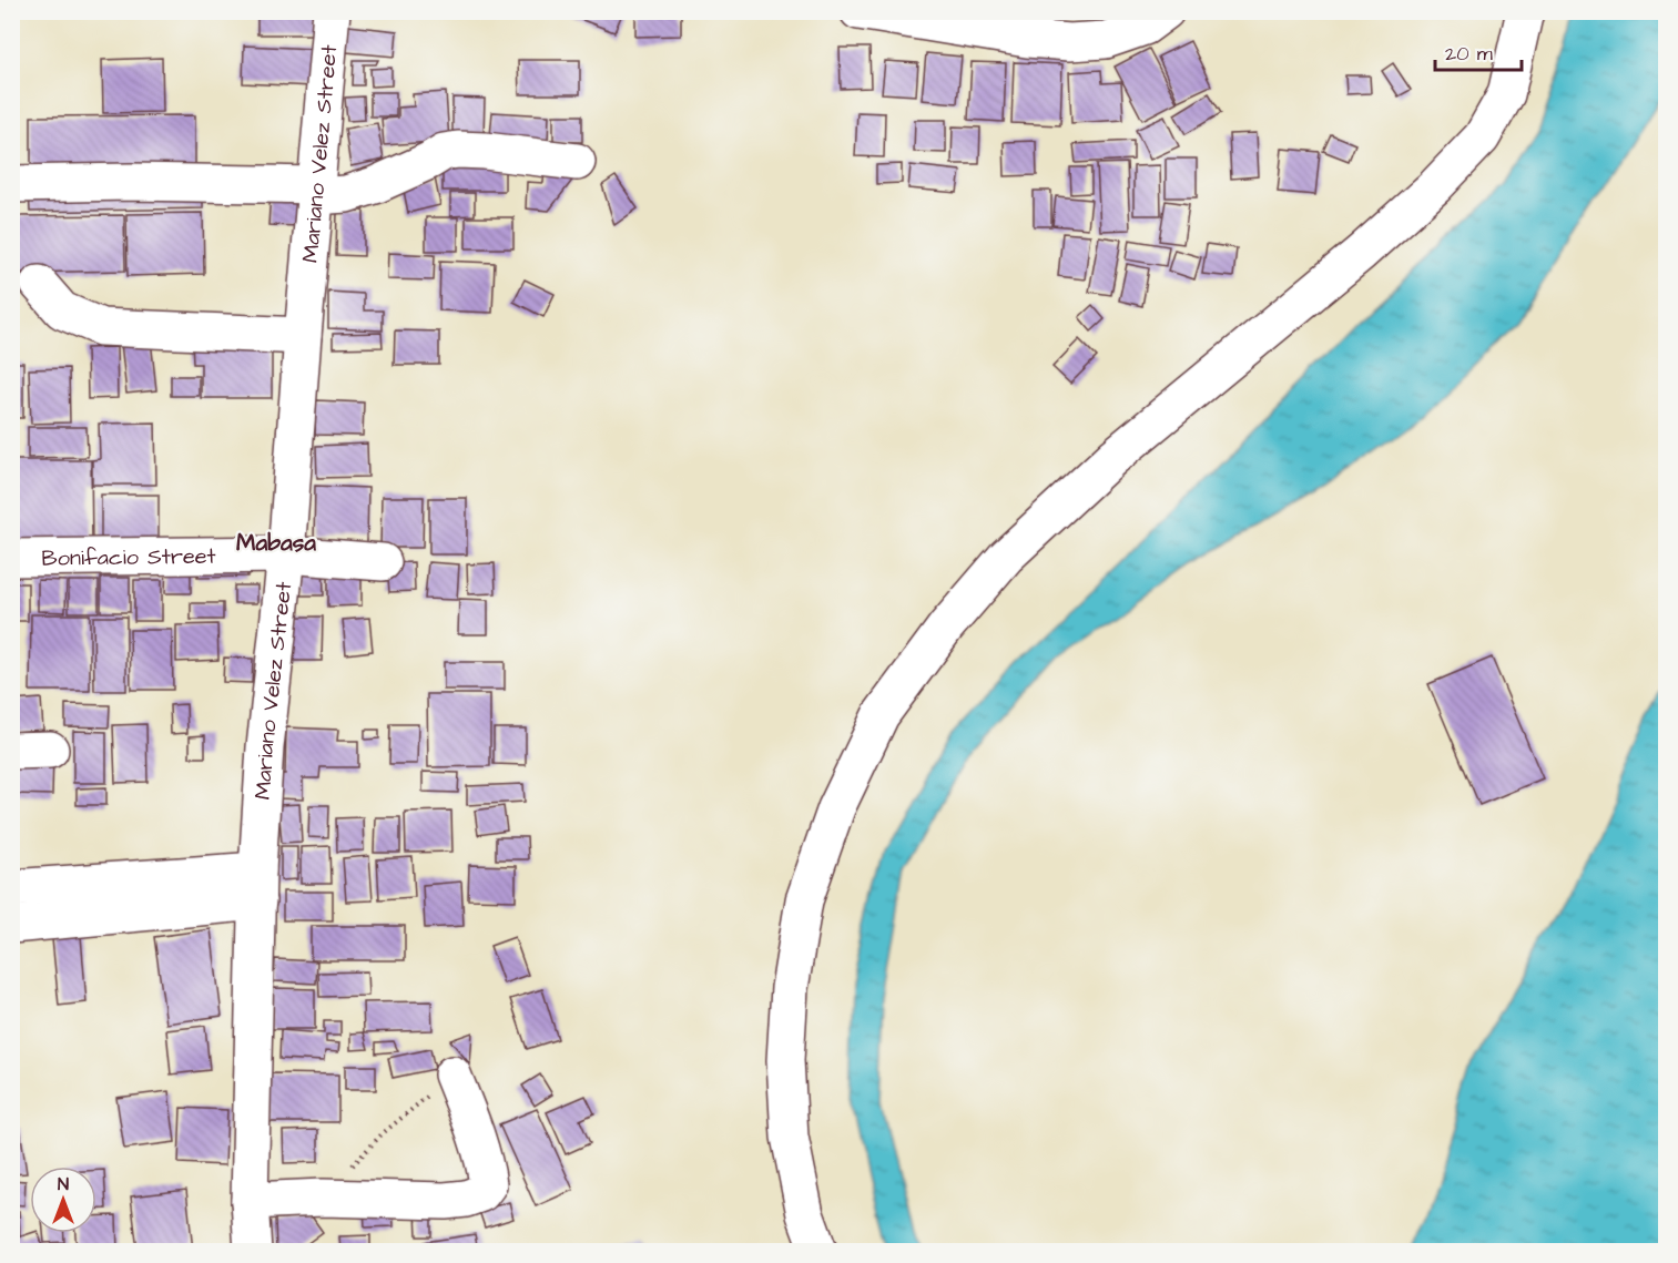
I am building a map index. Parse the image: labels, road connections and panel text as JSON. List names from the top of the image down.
{
  "streets": {
    "street": ["Mariano Velez Street", "Bonifacio Street"]
  },
  "crossings": [
    ["Mariano Velez Street", "Bonifacio Street"]
  ],
  "districts": ["Mabasa"],
  "scale_bar": "20 m",
  "north": "top"
}
